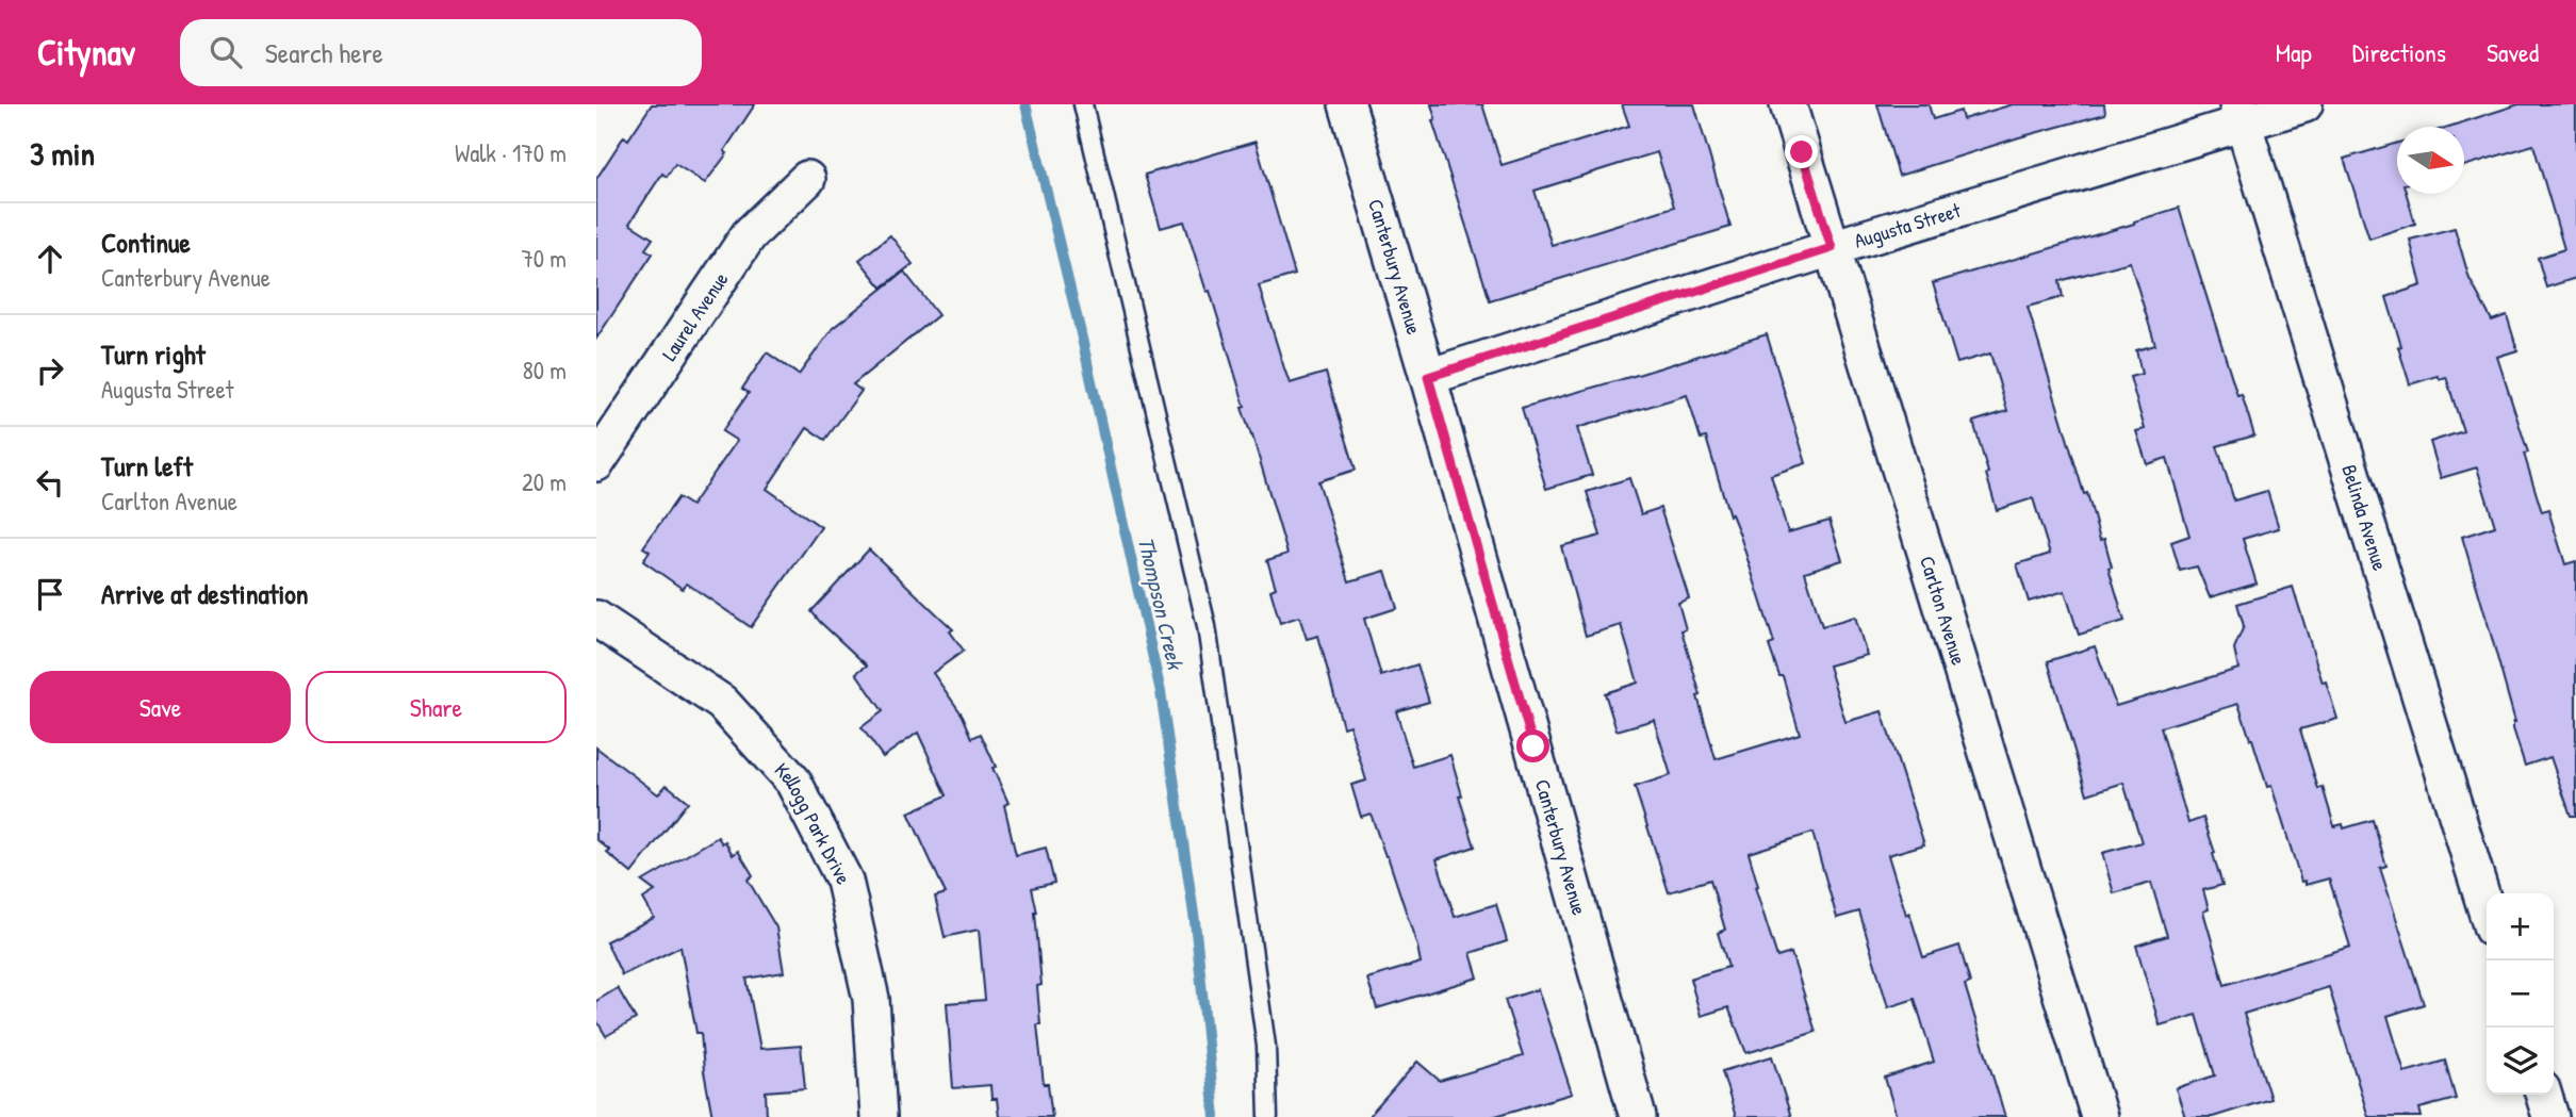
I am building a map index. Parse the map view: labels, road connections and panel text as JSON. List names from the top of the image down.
{
  "streets": {
    "street": [
      "Augusta Street",
      "Canterbury Avenue",
      "Laurel Avenue",
      "Belinda Avenue",
      "Carlton Avenue",
      "Kellogg Park Drive"
    ]
  },
  "crossings": [
    ["Augusta Street", "Canterbury Avenue"],
    ["Augusta Street", "Belinda Avenue"],
    ["Augusta Street", "Carlton Avenue"]
  ],
  "water": ["Thompson Creek"],
  "north": "right",
  "page": {
    "header": "Citynav",
    "search": "Search here",
    "nav": ["Map", "Directions", "Saved"],
    "heading": ["3 min", "Walk · 170 m"],
    "list": [
      ["Continue", "Canterbury Avenue", "70 m"],
      ["Turn right", "Augusta Street", "80 m"],
      ["Turn left", "Carlton Avenue", "20 m"],
      "Arrive at destination"
    ],
    "buttons": ["Save", "Share"],
    "map_buttons": ["+", "−"]
  }
}
